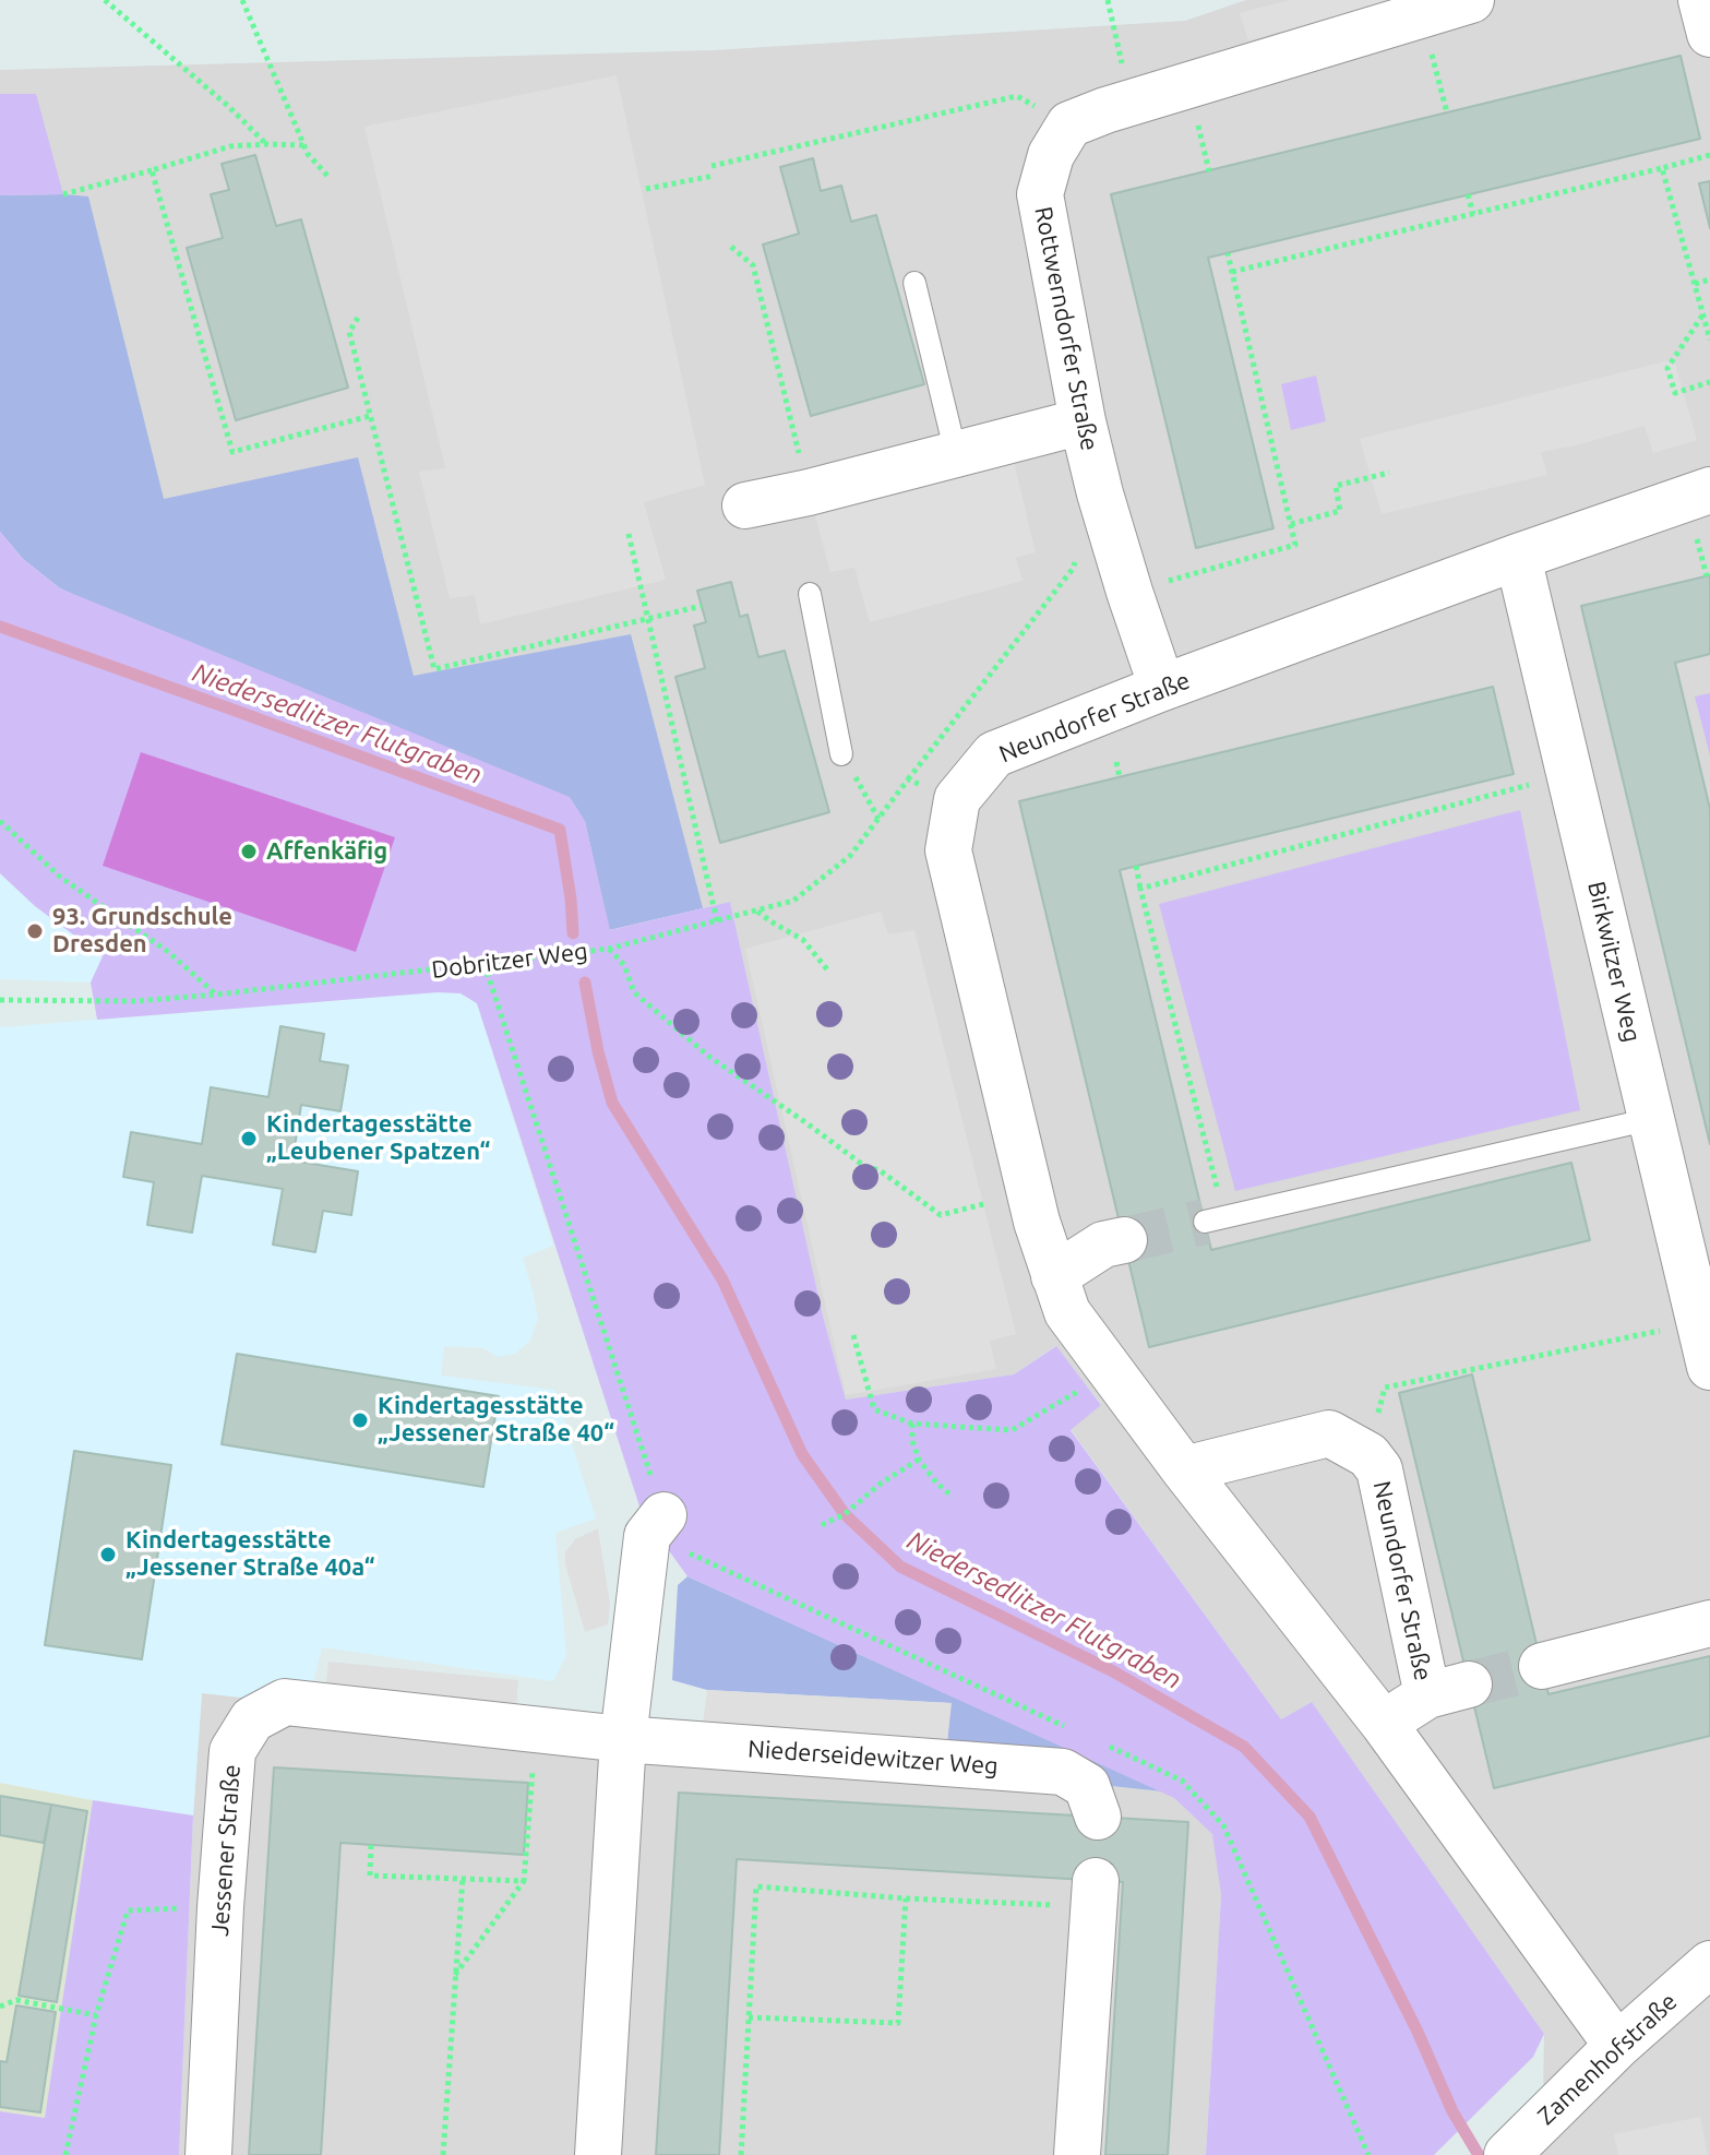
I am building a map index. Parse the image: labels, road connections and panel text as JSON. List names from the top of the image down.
{
  "streets": {
    "street": [
      "Rottwerndorfer Straße",
      "Neundorfer Straße",
      "Birkwitzer Weg",
      "Niederseidewitzer Weg",
      "Jessener Straße",
      "Zamenhofstraße"
    ],
    "path": ["Dobritzer Weg"]
  },
  "crossings": [
    ["Rottwerndorfer Straße", "Neundorfer Straße"],
    ["Rottwerndorfer Straße", "Dobritzer Weg"],
    ["Neundorfer Straße", "Birkwitzer Weg"],
    ["Niederseidewitzer Weg", "Jessener Straße"]
  ],
  "water": ["Niedersedlitzer Flutgraben"],
  "places": [
    "Affenkäfig",
    "93. Grundschule Dresden",
    "Kindertagesstätte „Leubener Spatzen“",
    "Kindertagesstätte „Jessener Straße 40“",
    "Kindertagesstätte „Jessener Straße 40a“"
  ]
}
